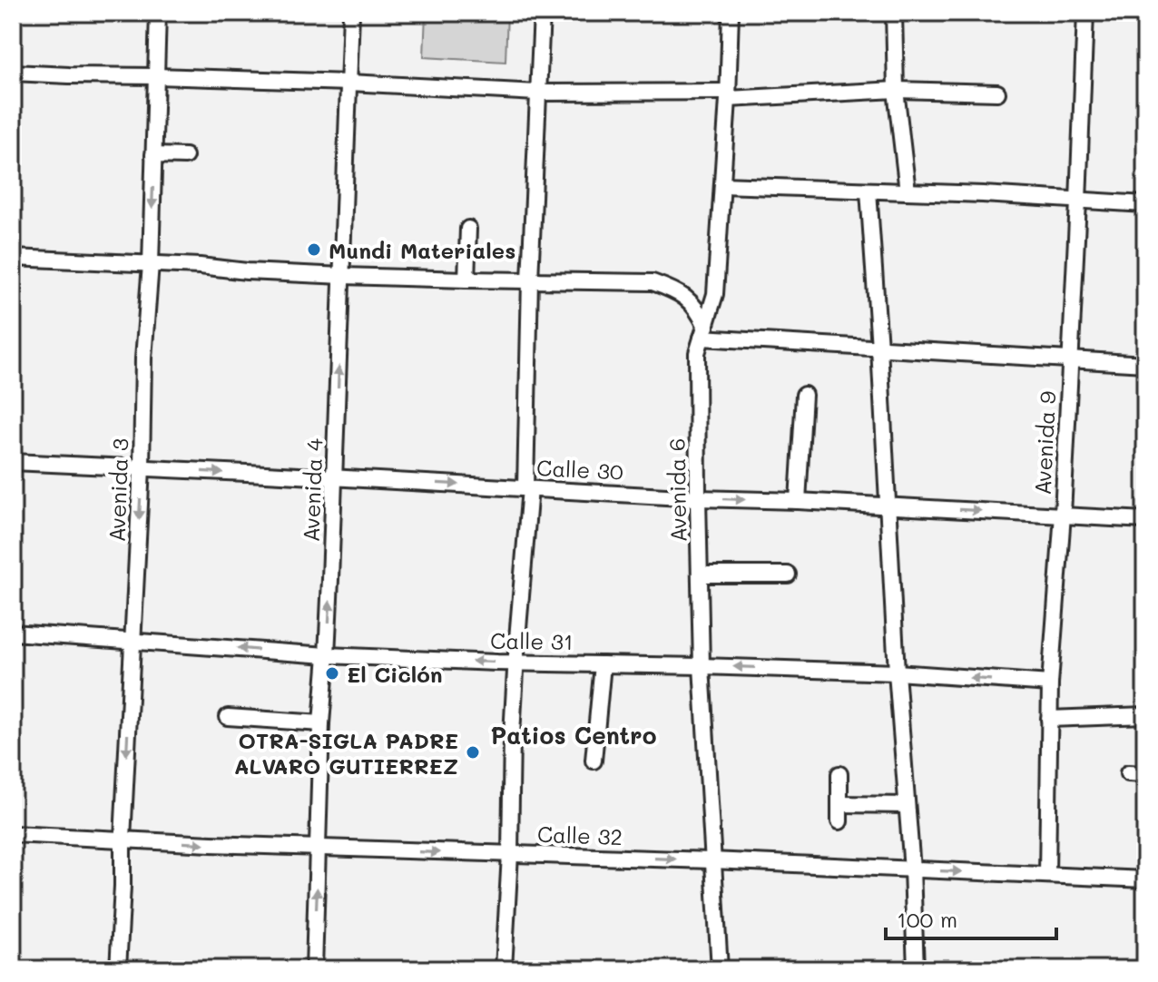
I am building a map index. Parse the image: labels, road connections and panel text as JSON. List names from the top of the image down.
{
  "streets": {
    "street": [
      "Avenida 9",
      "Calle 30",
      "Avenida 3",
      "Avenida 4",
      "Avenida 6",
      "Calle 31",
      "Calle 32"
    ]
  },
  "crossings": [
    ["Avenida 9", "Calle 30"],
    ["Avenida 9", "Calle 31"],
    ["Avenida 9", "Calle 32"],
    ["Calle 30", "Avenida 3"],
    ["Calle 30", "Avenida 4"],
    ["Calle 30", "Avenida 6"],
    ["Avenida 3", "Calle 31"],
    ["Avenida 3", "Calle 32"],
    ["Avenida 4", "Calle 31"],
    ["Avenida 4", "Calle 32"],
    ["Avenida 6", "Calle 31"],
    ["Avenida 6", "Calle 32"]
  ],
  "one_way": [
    "Calle 30",
    "Avenida 3",
    "Avenida 4",
    "Calle 31",
    "Calle 32"
  ],
  "districts": ["Patios Centro"],
  "places": ["Mundi Materiales", "El Ciclón", "OTRA-SIGLA PADRE ALVARO GUTIERREZ"],
  "scale_bar": "100 m"
}
